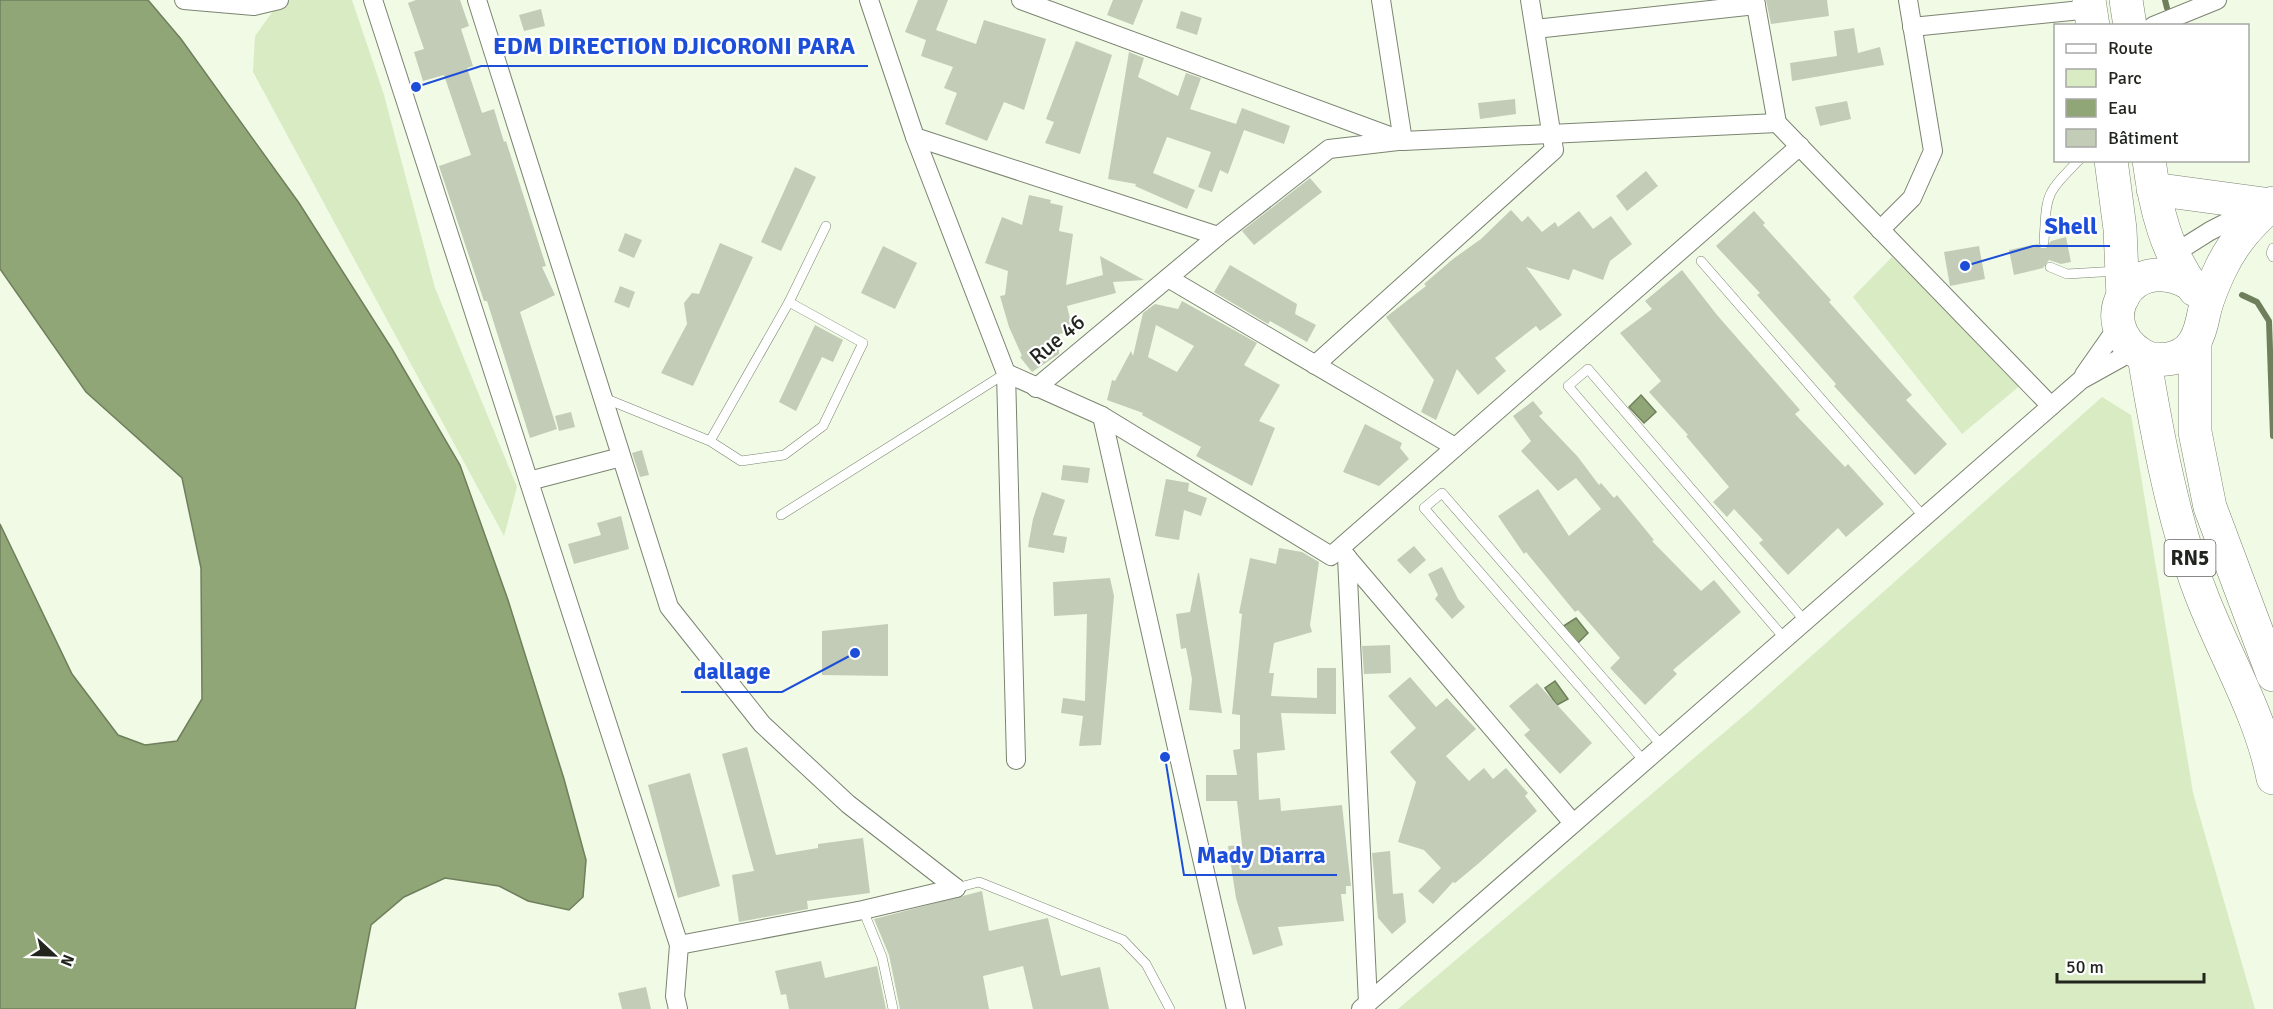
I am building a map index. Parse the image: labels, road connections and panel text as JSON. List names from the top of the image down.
{
  "streets": {
    "highway": ["RN5"],
    "street": ["Rue 46"]
  },
  "places": [
    "EDM DIRECTION DJICORONI PARA",
    "Shell",
    "dallage",
    "Mady Diarra"
  ],
  "legend": [
    "Route",
    "Parc",
    "Eau",
    "Bâtiment"
  ],
  "scale_bar": "50 m",
  "north": "right"
}
